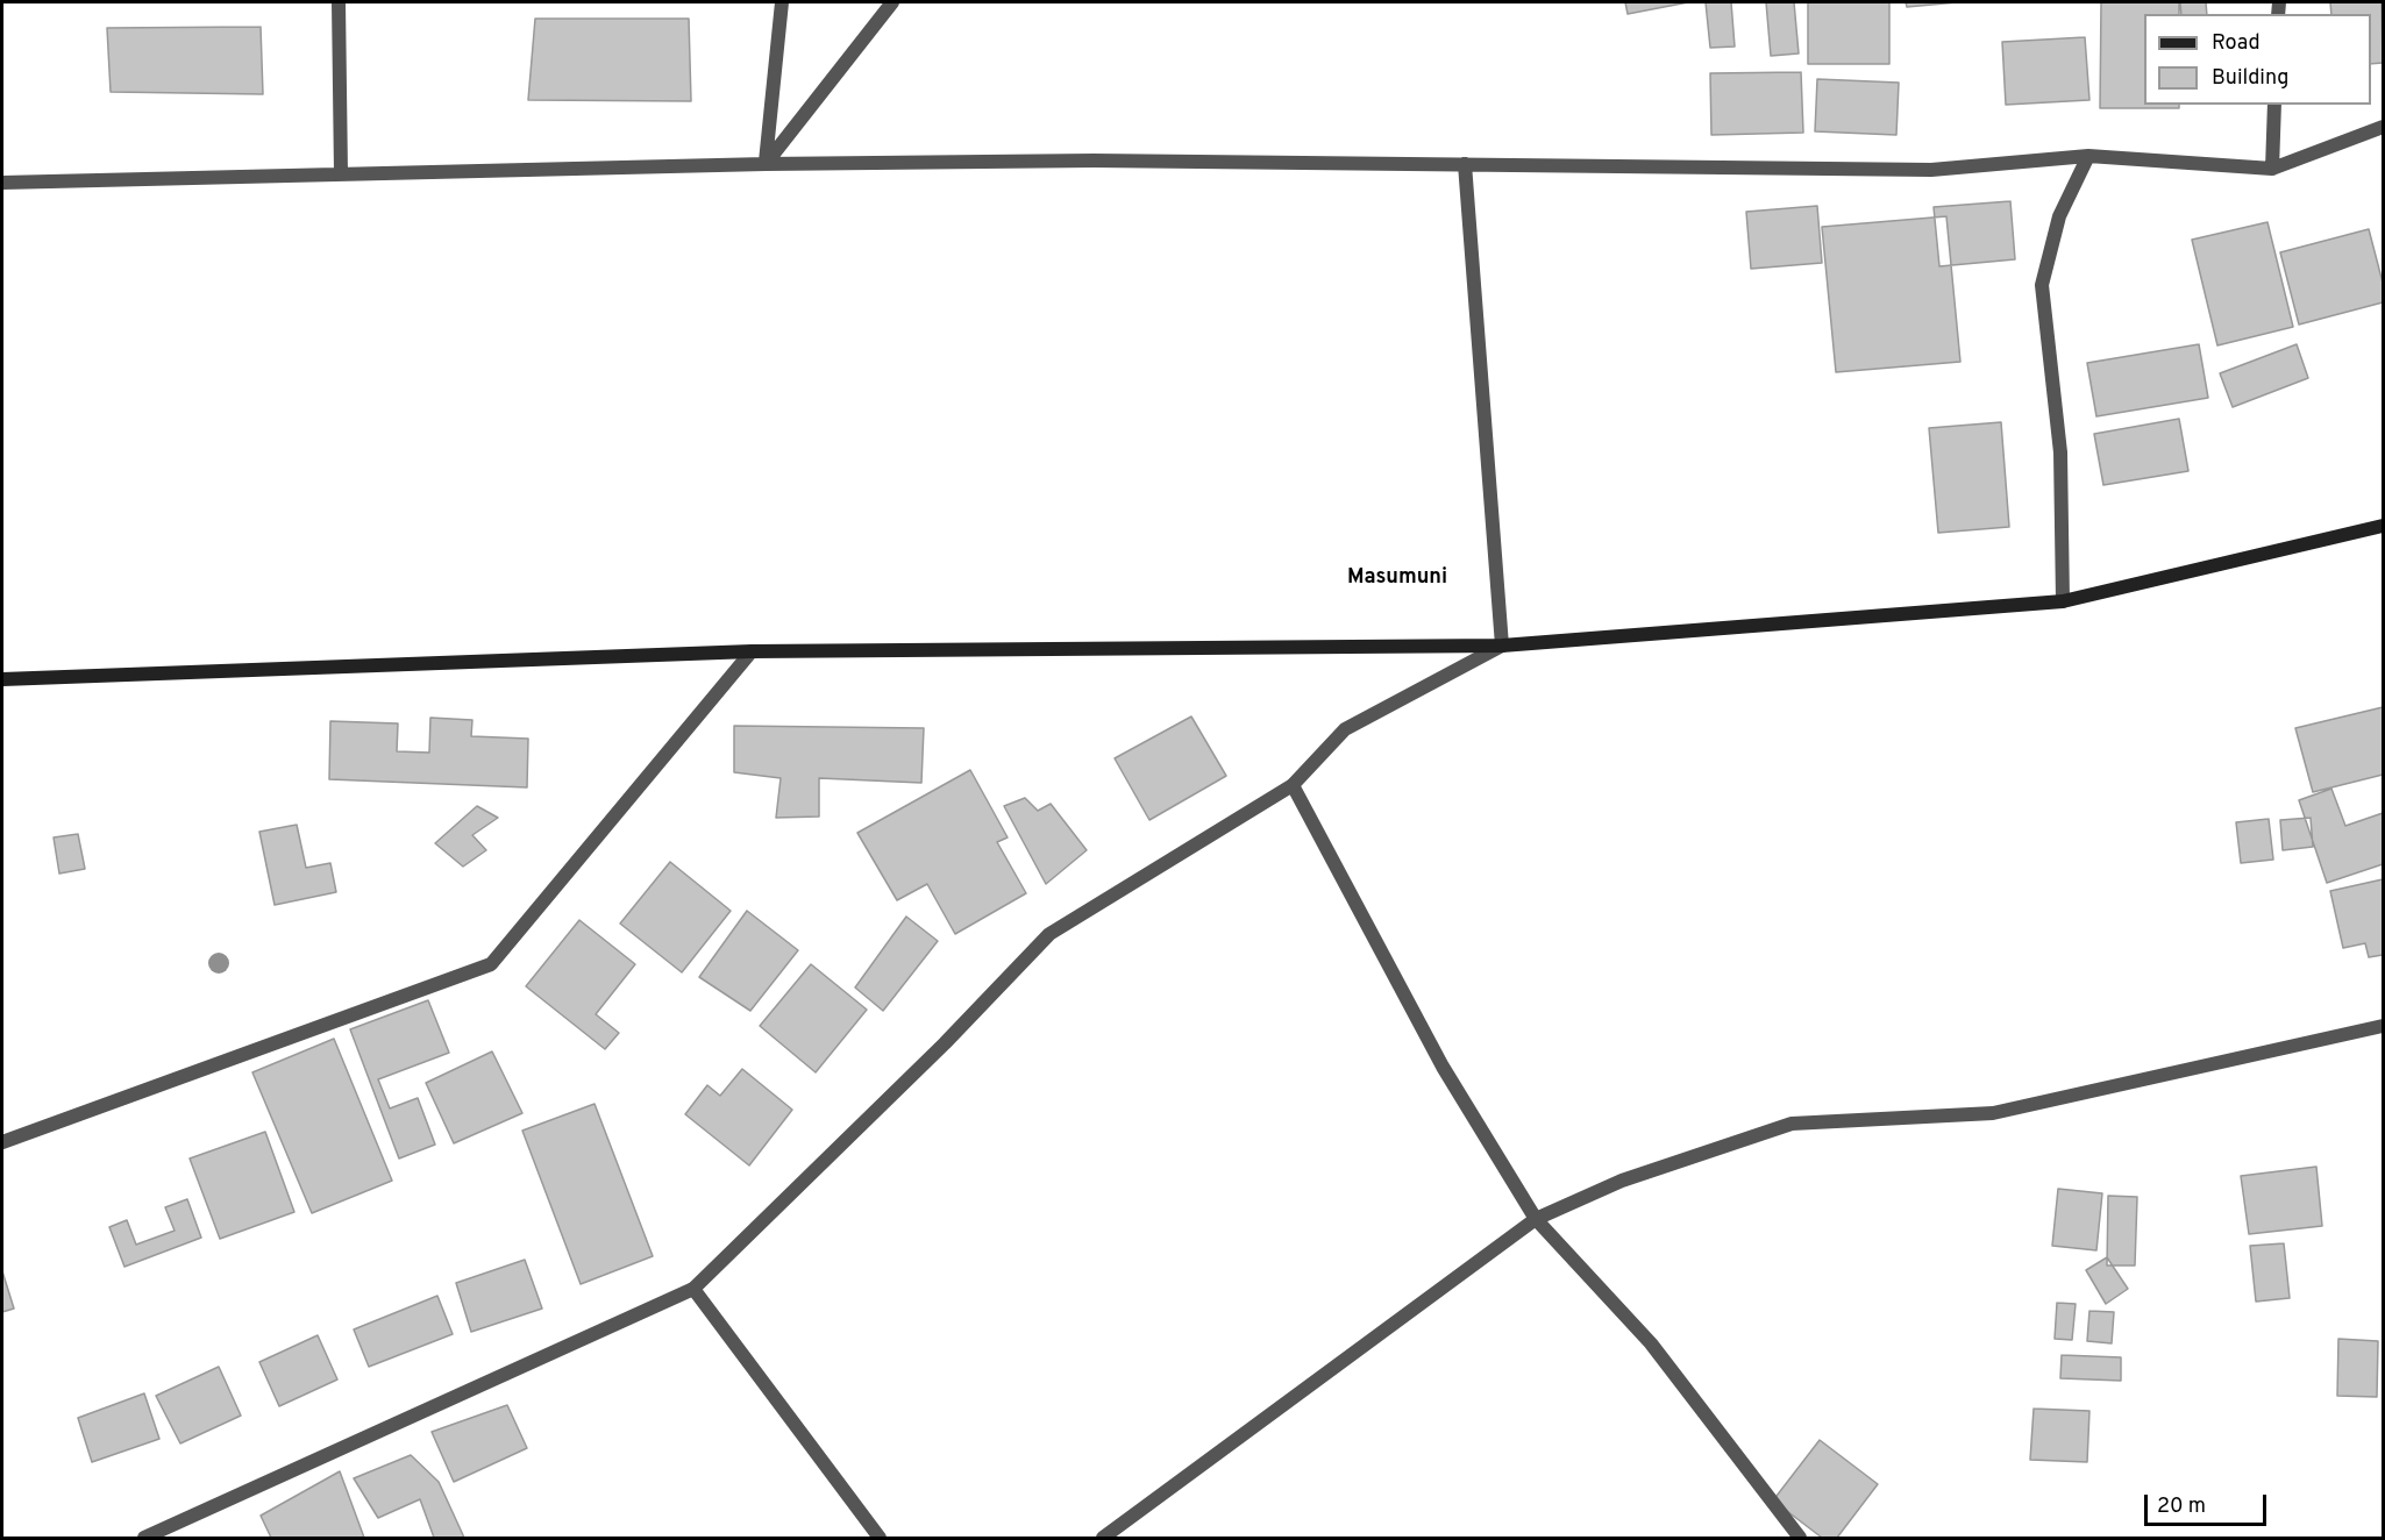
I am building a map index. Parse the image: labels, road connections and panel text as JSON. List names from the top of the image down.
{
  "districts": ["Masumuni"],
  "legend": ["Road", "Building"],
  "scale_bar": "20 m"
}
